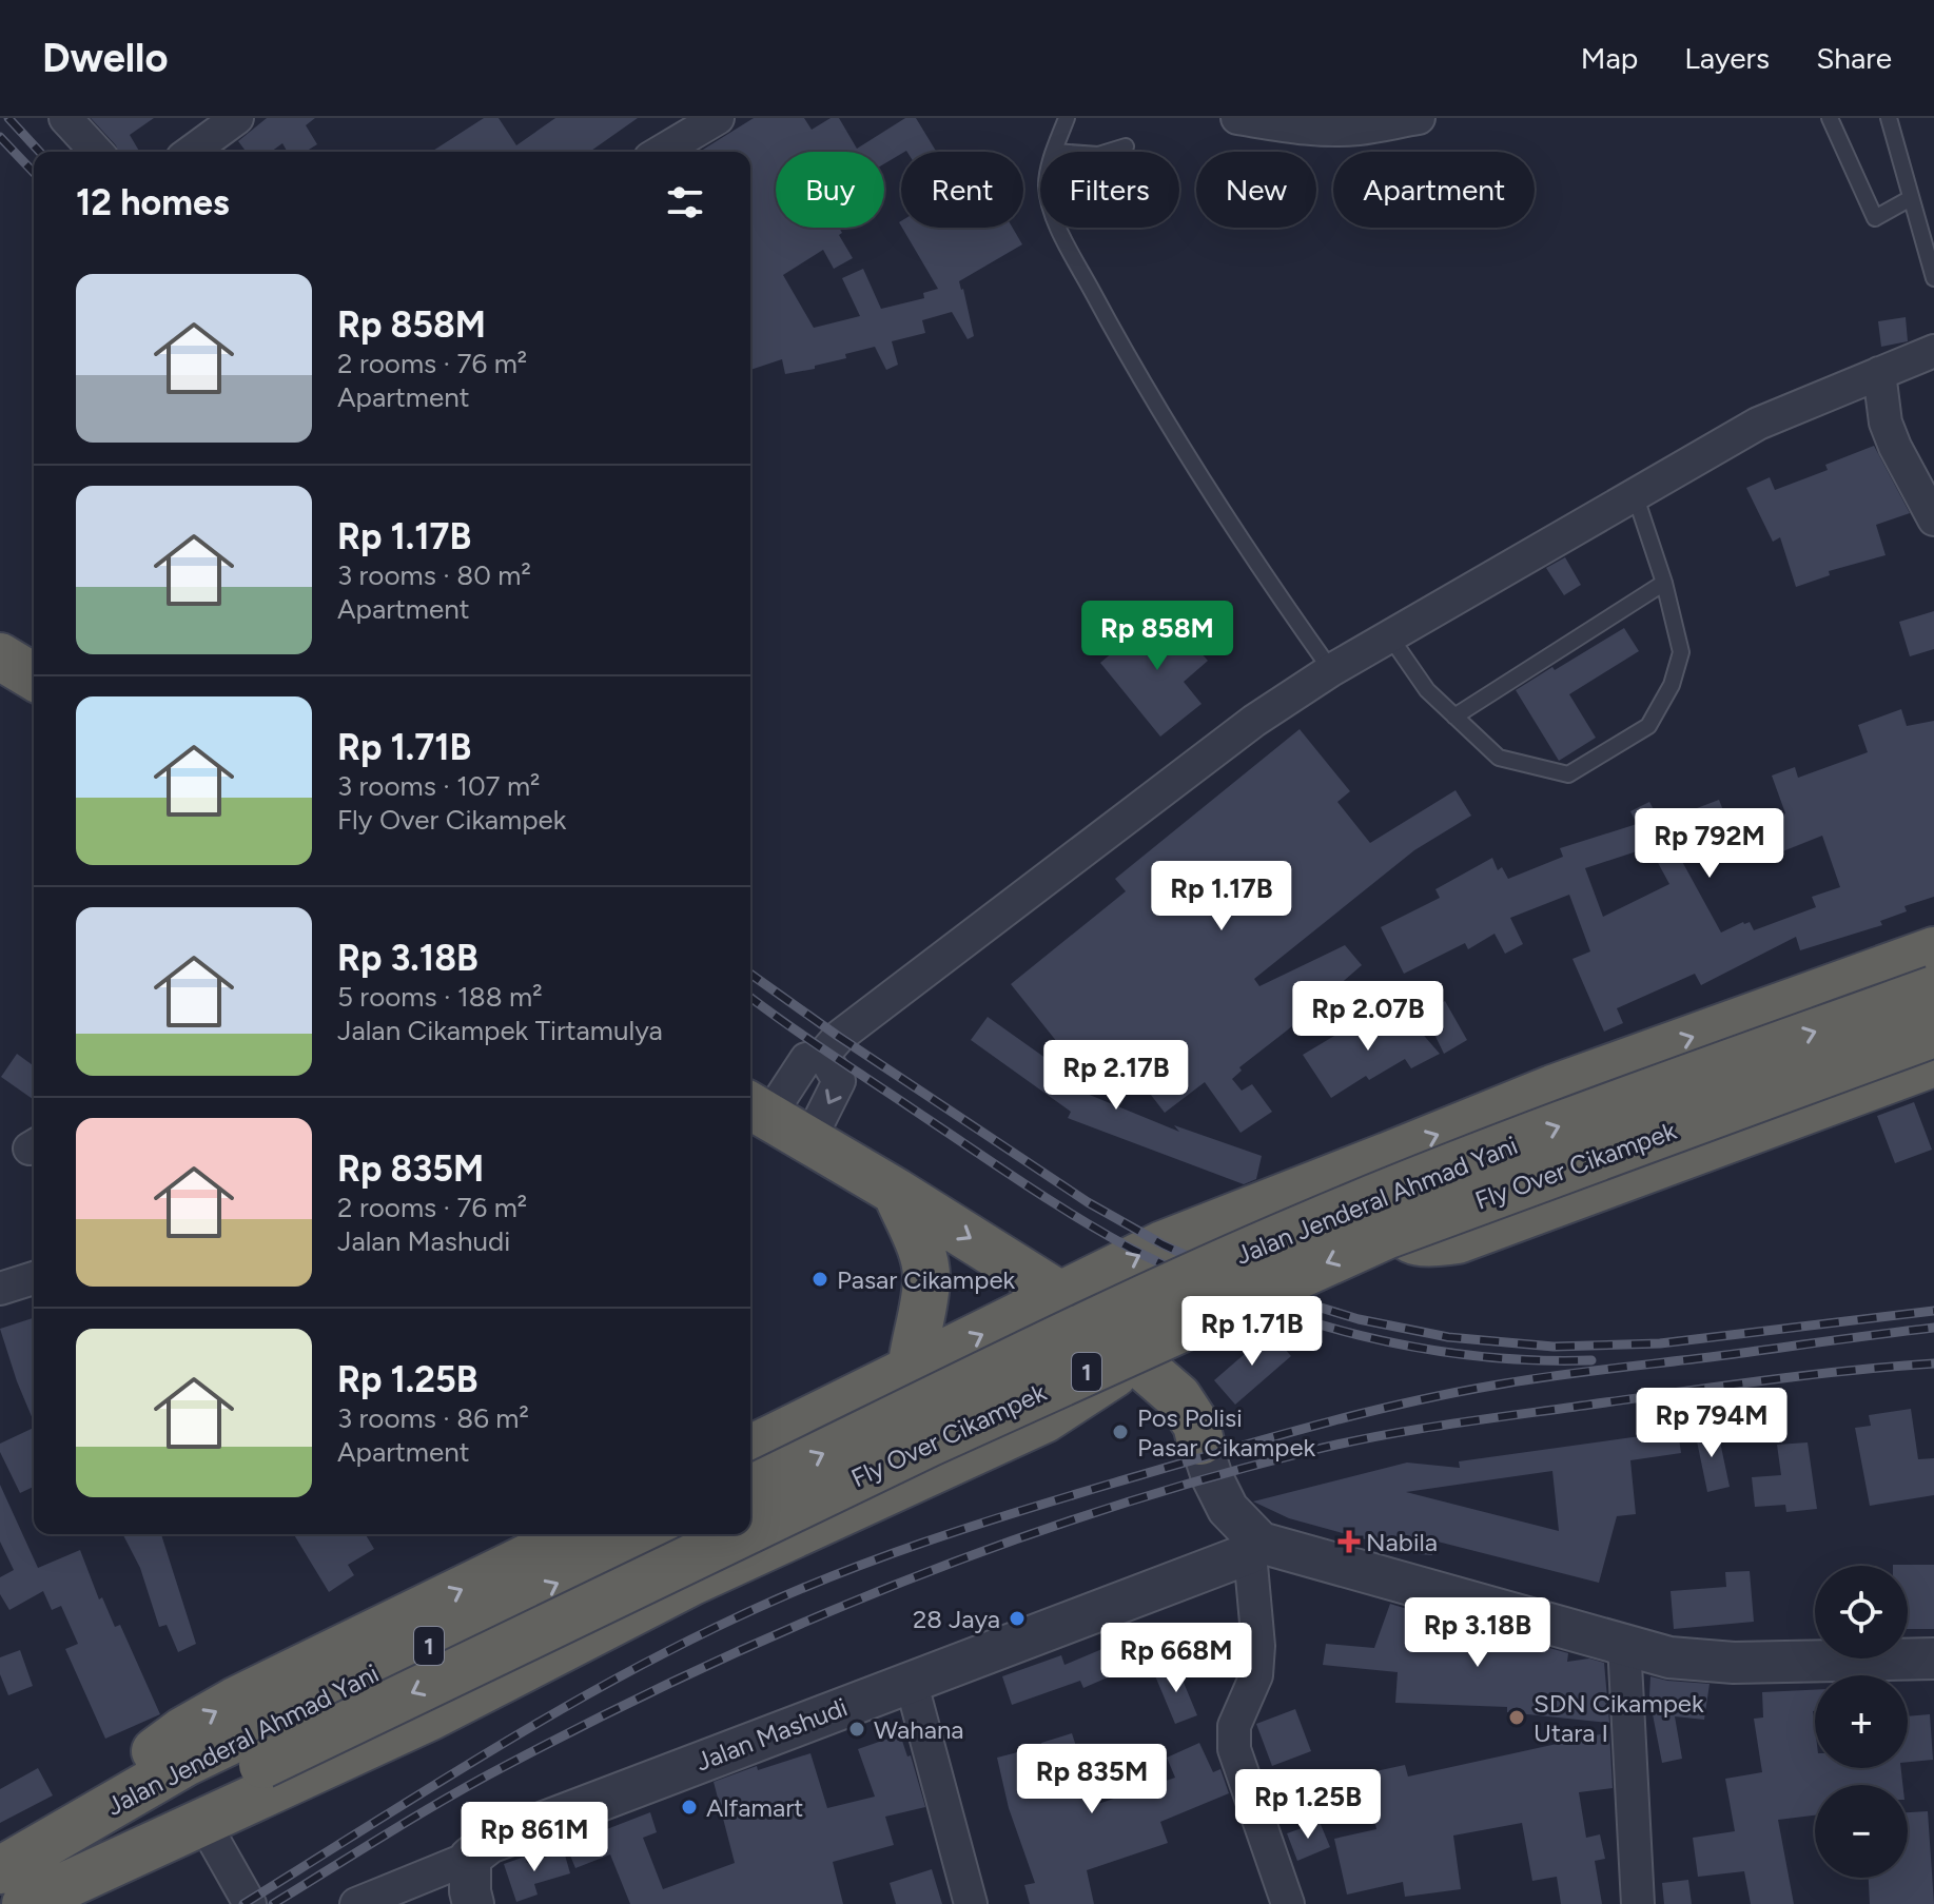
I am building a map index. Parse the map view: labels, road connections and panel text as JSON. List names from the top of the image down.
{
  "streets": {
    "highway": ["Fly Over Cikampek", "Jalan Jenderal Ahmad Yani", "1"],
    "street": ["Jalan Mashudi"]
  },
  "places": {
    "other": [
      "Pasar Cikampek",
      "Pos Polisi Pasar Cikampek",
      "28 Jaya",
      "SDN Cikampek Utara I",
      "Wahana",
      "Alfamart"
    ],
    "health": ["Nabila"]
  },
  "page": {
    "header": "Dwello",
    "nav": ["Map", "Layers", "Share"],
    "chip": [
      "Buy",
      "Rent",
      "Filters",
      "New",
      "Apartment"
    ],
    "heading": "12 homes",
    "list": [
      {
        "name": "Rp 858M",
        "note": "2 rooms · 76 m² · Apartment"
      },
      {
        "name": "Rp 1.17B",
        "note": "3 rooms · 80 m² · Apartment"
      },
      {
        "name": "Rp 1.71B",
        "note": "3 rooms · 107 m² · Fly Over Cikampek"
      },
      {
        "name": "Rp 3.18B",
        "note": "5 rooms · 188 m² · Jalan Cikampek Tirtamulya"
      },
      {
        "name": "Rp 835M",
        "note": "2 rooms · 76 m² · Jalan Mashudi"
      },
      {
        "name": "Rp 1.25B",
        "note": "3 rooms · 86 m² · Apartment"
      }
    ],
    "price": [
      "Rp 858M",
      "Rp 792M",
      "Rp 1.17B",
      "Rp 2.07B",
      "Rp 2.17B",
      "Rp 1.71B",
      "Rp 794M",
      "Rp 3.18B",
      "Rp 668M",
      "Rp 835M",
      "Rp 1.25B",
      "Rp 861M"
    ],
    "map_buttons": ["+", "−"]
  }
}
